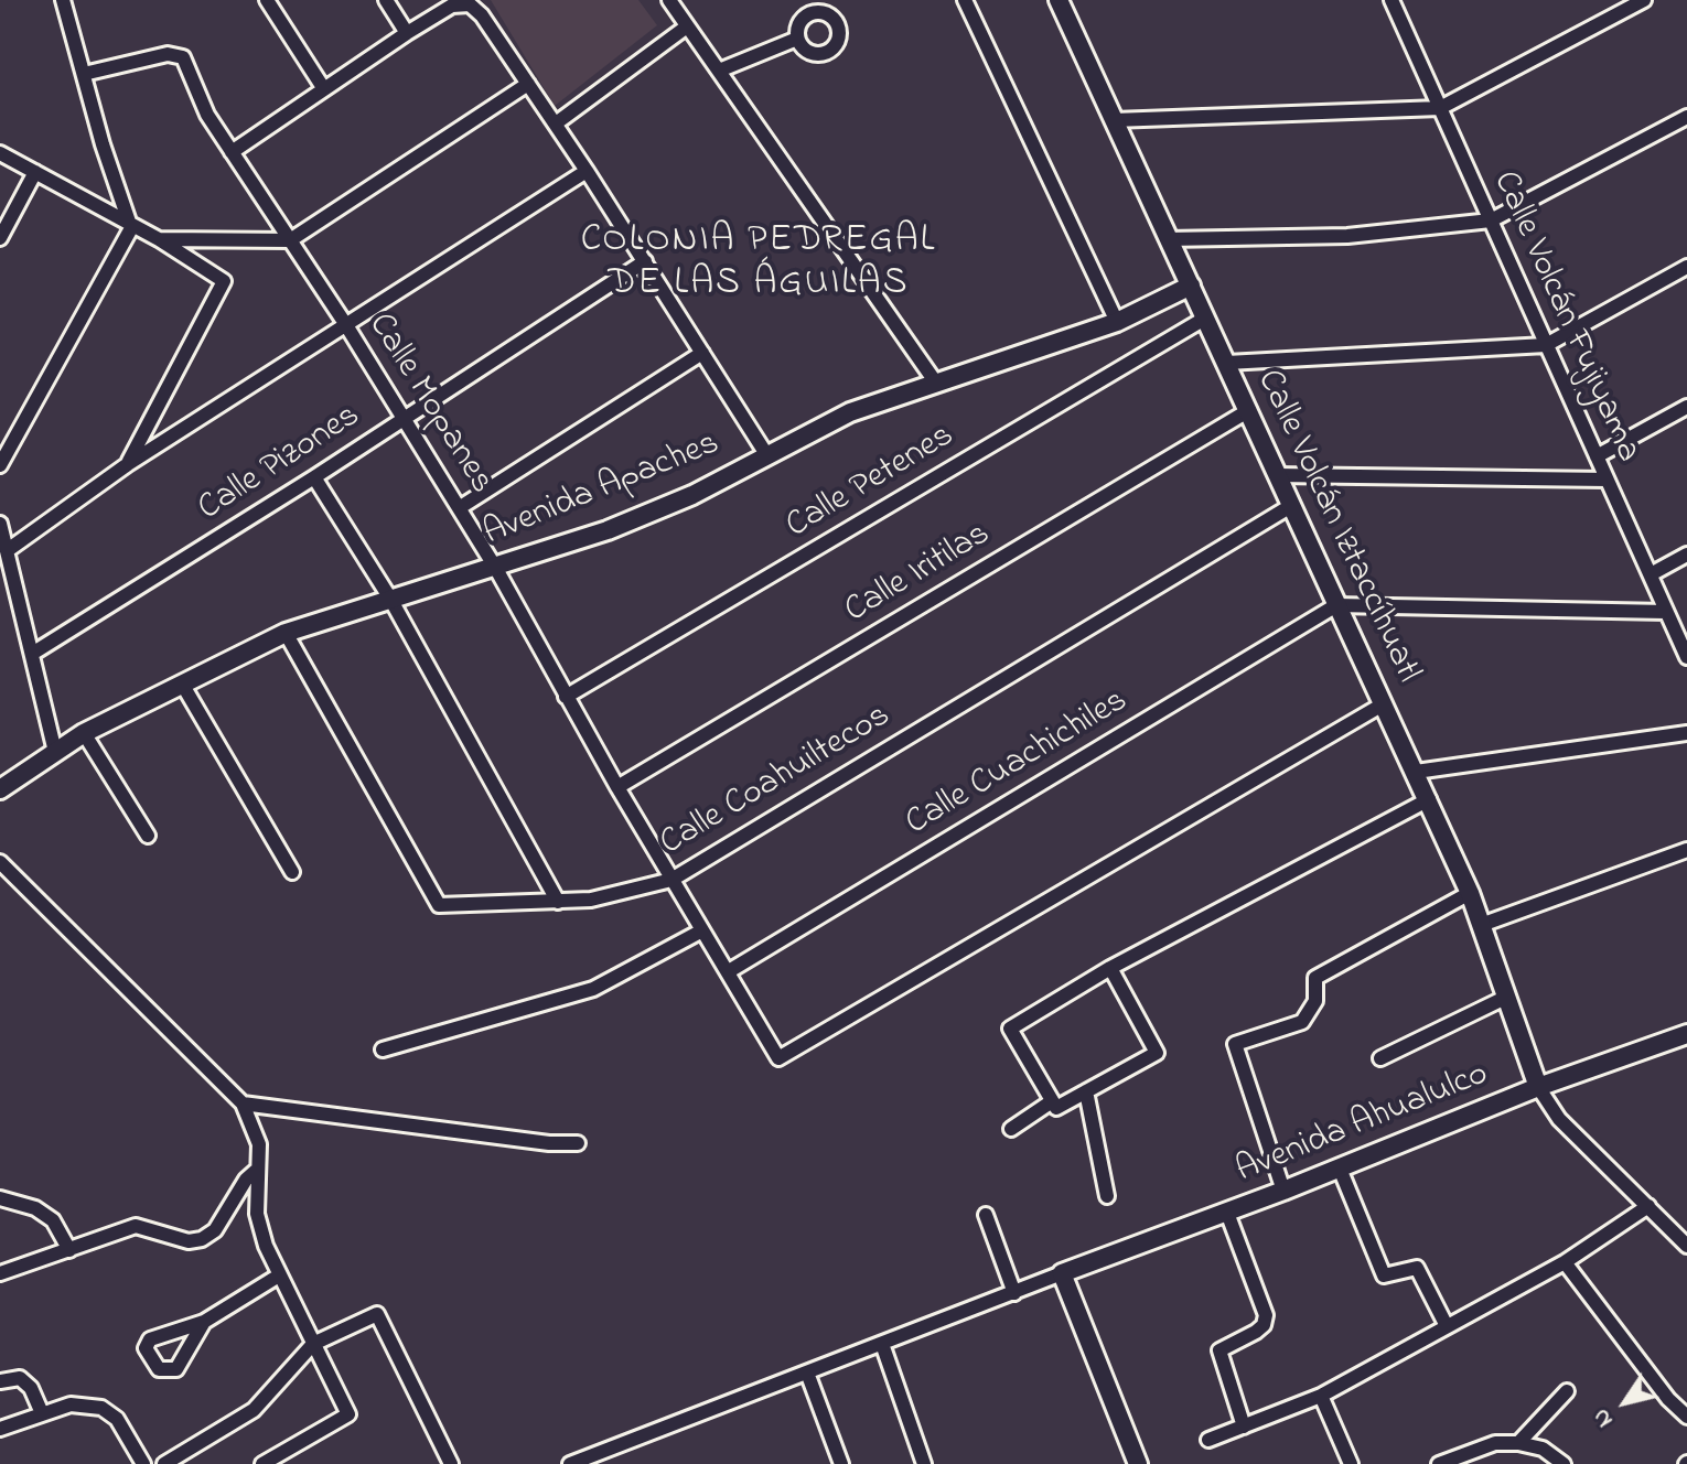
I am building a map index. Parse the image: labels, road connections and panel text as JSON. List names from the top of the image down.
{
  "streets": {
    "street": [
      "Calle Volcán Fujiyama",
      "Calle Mopanes",
      "Calle Pizones",
      "Calle Petenes",
      "Avenida Apaches",
      "Calle Volcán Iztaccíhuatl",
      "Calle Iritilas",
      "Calle Cuachichiles",
      "Calle Coahuiltecos",
      "Avenida Ahualulco"
    ]
  },
  "crossings": [
    ["Calle Mopanes", "Calle Pizones"],
    ["Calle Mopanes", "Calle Petenes"],
    ["Calle Mopanes", "Avenida Apaches"],
    ["Calle Mopanes", "Calle Volcán Iztaccíhuatl"],
    ["Calle Mopanes", "Calle Iritilas"],
    ["Calle Mopanes", "Calle Cuachichiles"],
    ["Calle Mopanes", "Calle Coahuiltecos"],
    ["Calle Petenes", "Calle Volcán Iztaccíhuatl"],
    ["Avenida Apaches", "Calle Volcán Iztaccíhuatl"],
    ["Avenida Apaches", "Calle Coahuiltecos"],
    ["Calle Volcán Iztaccíhuatl", "Calle Iritilas"],
    ["Calle Volcán Iztaccíhuatl", "Calle Cuachichiles"],
    ["Calle Volcán Iztaccíhuatl", "Calle Coahuiltecos"],
    ["Calle Volcán Iztaccíhuatl", "Avenida Ahualulco"]
  ],
  "districts": ["COLONIA PEDREGAL DE LAS ÁGUILAS"],
  "north": "bottom left"
}
